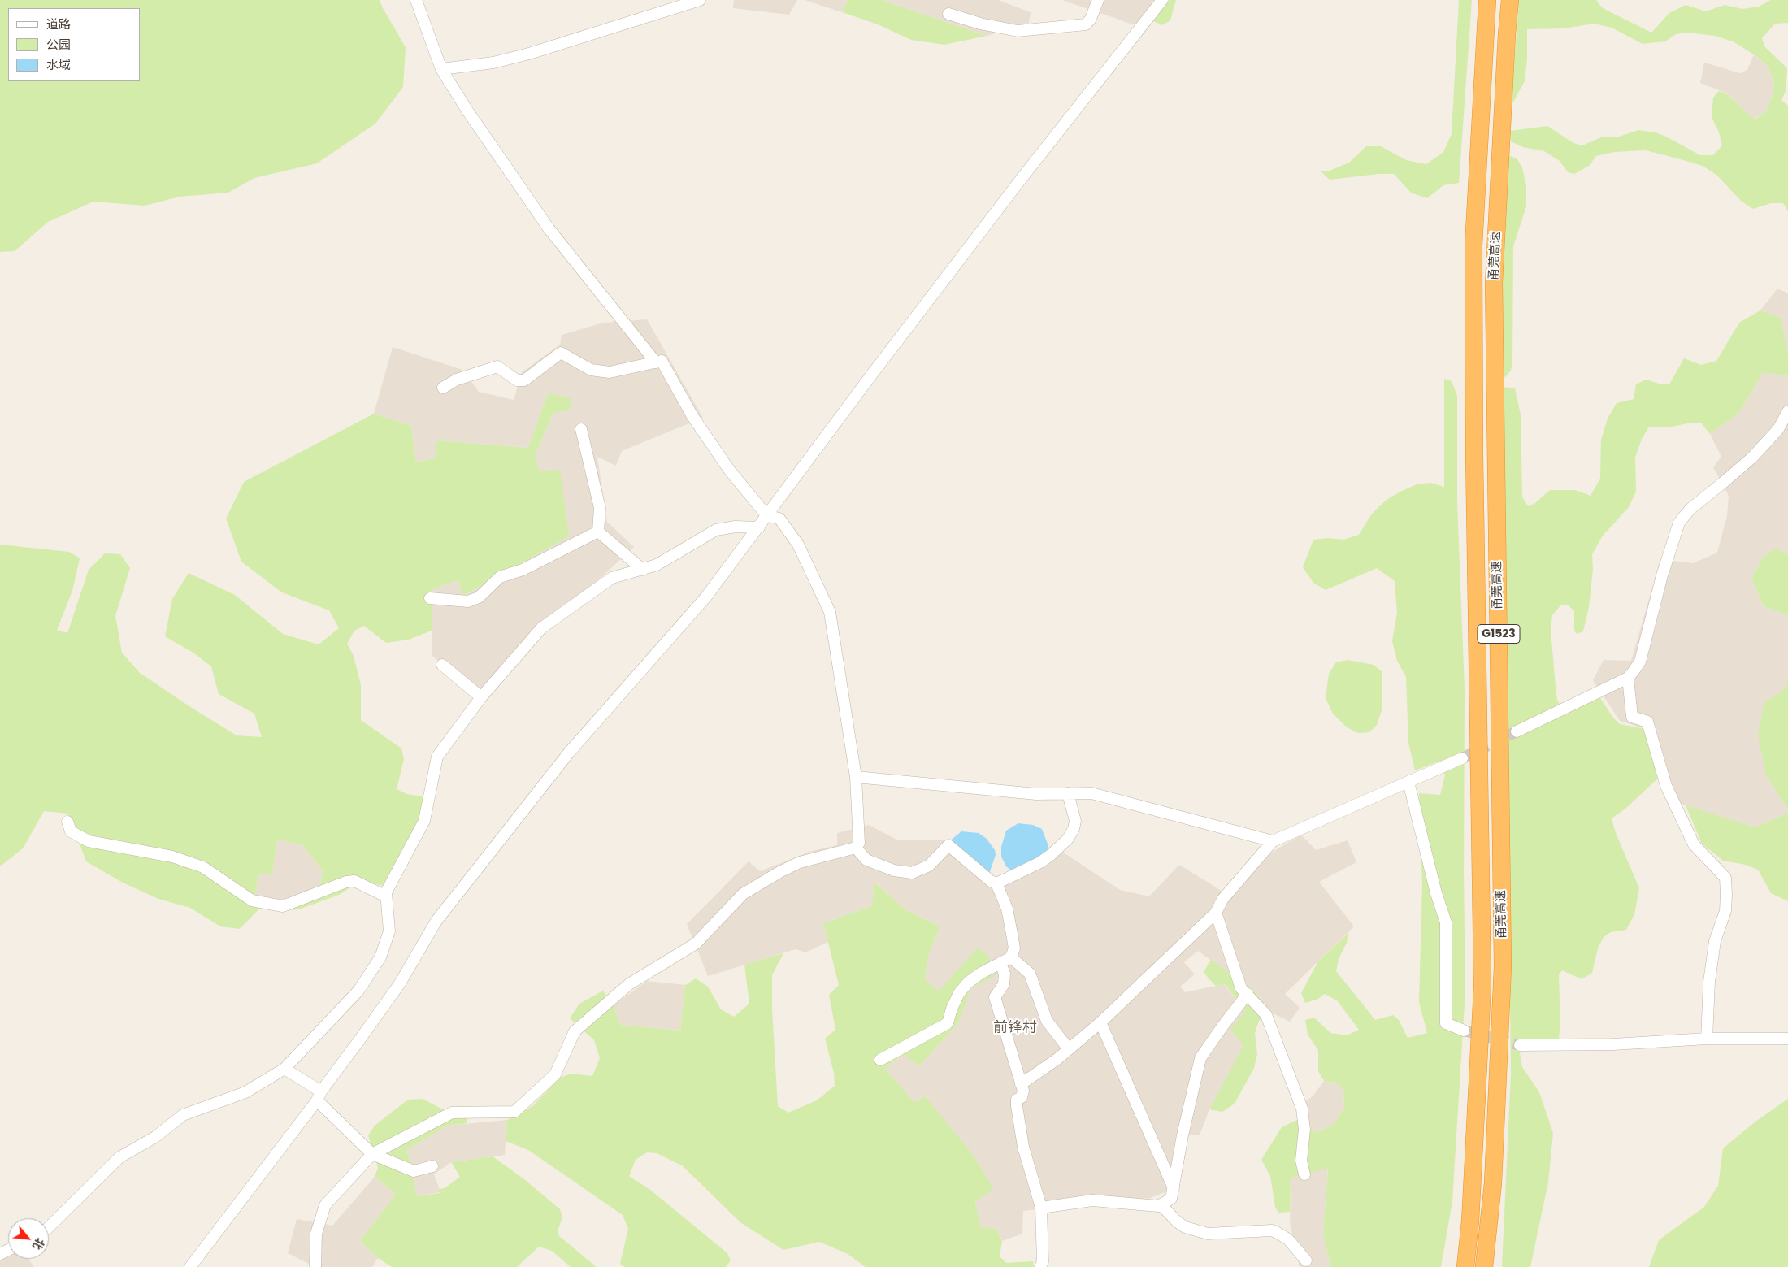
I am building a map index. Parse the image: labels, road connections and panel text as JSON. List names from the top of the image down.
{
  "streets": {
    "highway": ["甬莞高速", "G1523"]
  },
  "districts": ["前锋村"],
  "legend": ["道路", "公园", "水域"],
  "north": "bottom right"
}
